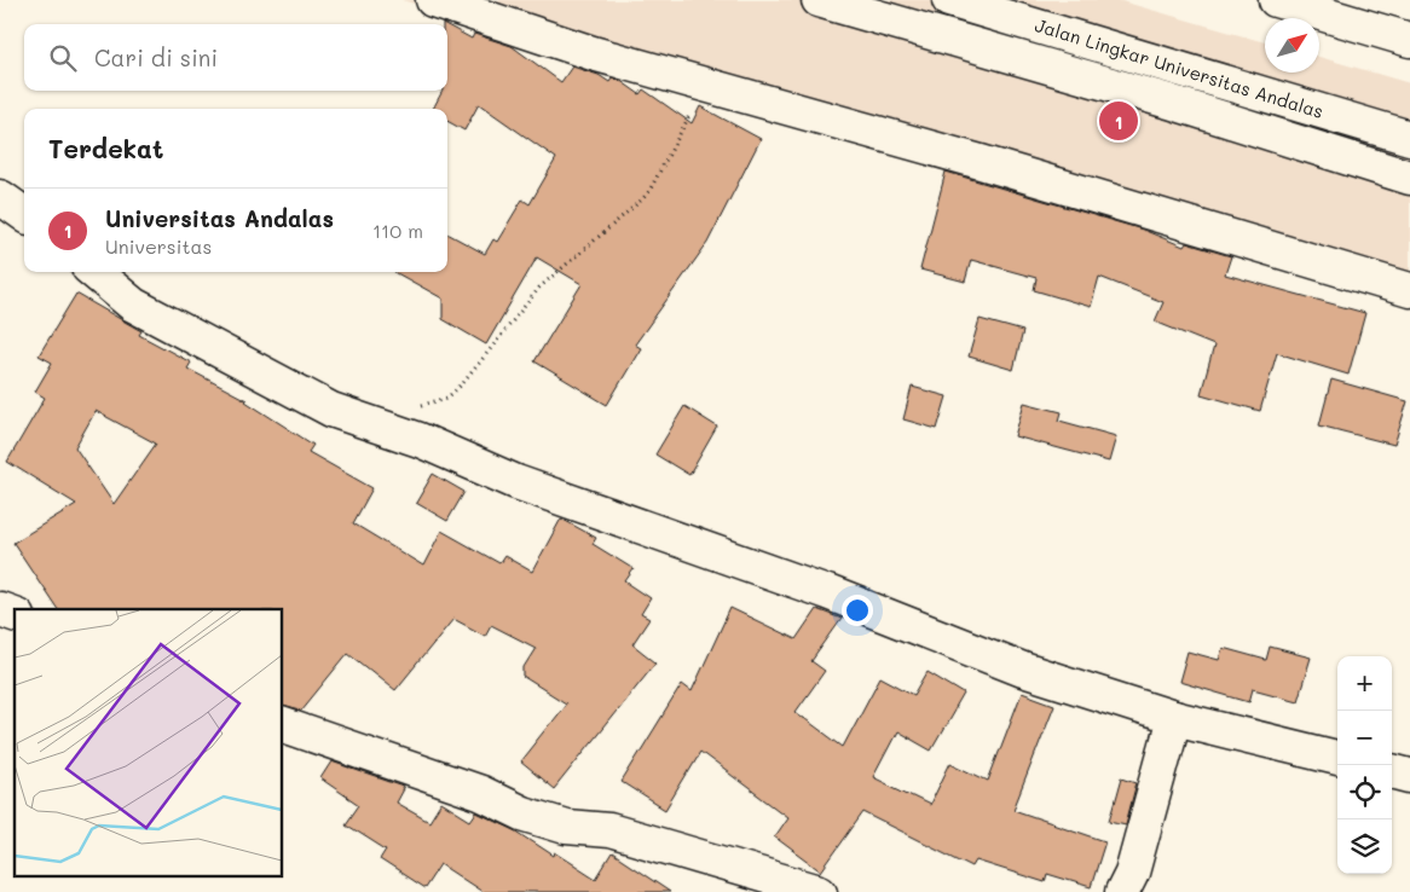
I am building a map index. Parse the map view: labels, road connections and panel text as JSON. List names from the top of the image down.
{
  "streets": {
    "street": ["Jalan Lingkar Universitas Andalas"]
  },
  "north": "top right",
  "page": {
    "search": "Cari di sini",
    "pins": "1",
    "heading": "Terdekat",
    "list": [
      {
        "mark": "1",
        "name": "Universitas Andalas",
        "note": "Universitas",
        "value": "110 m"
      }
    ],
    "map_buttons": ["+", "−"]
  }
}
